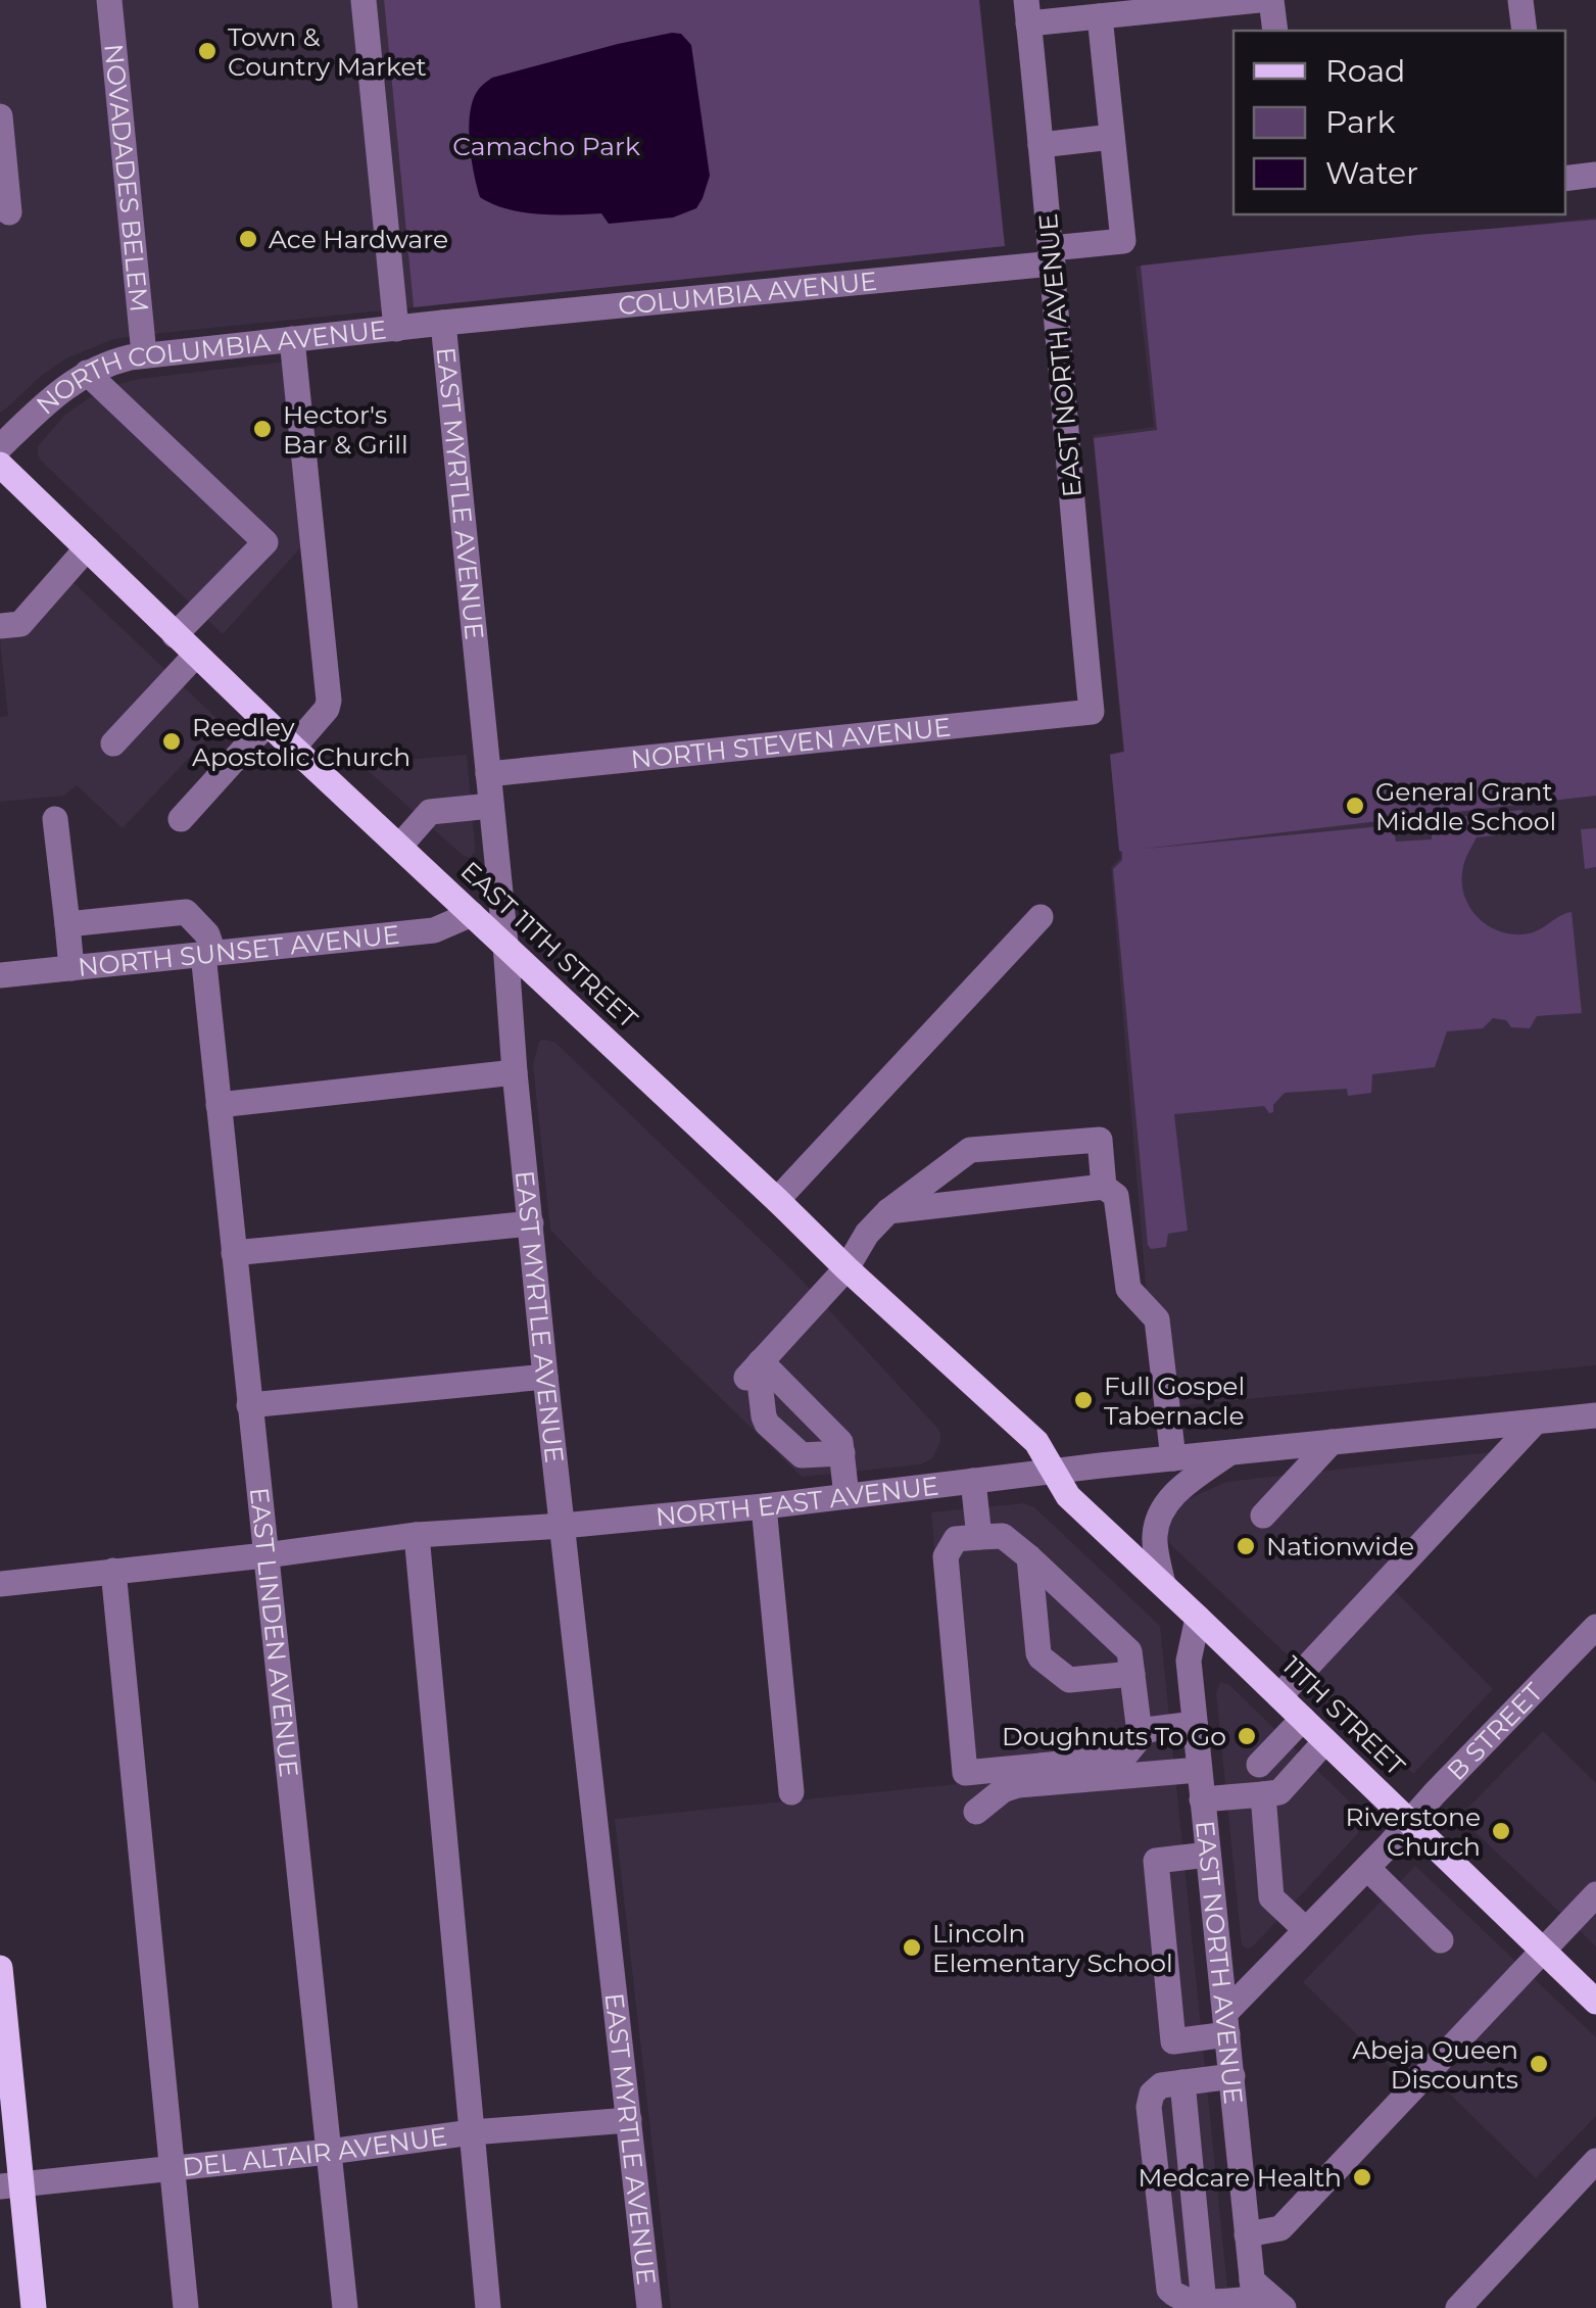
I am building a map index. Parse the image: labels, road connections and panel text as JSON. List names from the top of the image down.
{
  "streets": {
    "main road": ["EAST 11TH STREET", "11TH STREET"],
    "street": [
      "NOVADADES BELEM",
      "COLUMBIA AVENUE",
      "EAST NORTH AVENUE",
      "NORTH COLUMBIA AVENUE",
      "EAST MYRTLE AVENUE",
      "NORTH STEVEN AVENUE",
      "NORTH SUNSET AVENUE",
      "NORTH EAST AVENUE",
      "EAST LINDEN AVENUE",
      "B STREET",
      "DEL ALTAIR AVENUE"
    ]
  },
  "crossings": [
    ["NOVADADES BELEM", "NORTH COLUMBIA AVENUE"],
    ["COLUMBIA AVENUE", "EAST NORTH AVENUE"],
    ["COLUMBIA AVENUE", "NORTH COLUMBIA AVENUE"],
    ["COLUMBIA AVENUE", "EAST MYRTLE AVENUE"],
    ["EAST NORTH AVENUE", "NORTH STEVEN AVENUE"],
    ["EAST NORTH AVENUE", "11TH STREET"],
    ["EAST NORTH AVENUE", "B STREET"],
    ["NORTH COLUMBIA AVENUE", "EAST MYRTLE AVENUE"],
    ["EAST MYRTLE AVENUE", "NORTH STEVEN AVENUE"],
    ["EAST MYRTLE AVENUE", "EAST 11TH STREET"],
    ["EAST MYRTLE AVENUE", "NORTH EAST AVENUE"],
    ["EAST MYRTLE AVENUE", "DEL ALTAIR AVENUE"],
    ["EAST 11TH STREET", "NORTH SUNSET AVENUE"],
    ["EAST 11TH STREET", "NORTH EAST AVENUE"],
    ["EAST 11TH STREET", "11TH STREET"],
    ["NORTH SUNSET AVENUE", "EAST LINDEN AVENUE"],
    ["NORTH EAST AVENUE", "EAST LINDEN AVENUE"],
    ["NORTH EAST AVENUE", "11TH STREET"],
    ["EAST LINDEN AVENUE", "DEL ALTAIR AVENUE"],
    ["11TH STREET", "B STREET"]
  ],
  "parks": ["Camacho Park"],
  "places": [
    "Town & Country Market",
    "Ace Hardware",
    "Hector's Bar & Grill",
    "Reedley Apostolic Church",
    "General Grant Middle School",
    "Full Gospel Tabernacle",
    "Nationwide",
    "Doughnuts To Go",
    "Riverstone Church",
    "Lincoln Elementary School",
    "Abeja Queen Discounts",
    "Medcare Health"
  ],
  "legend": ["Road", "Park", "Water"]
}
